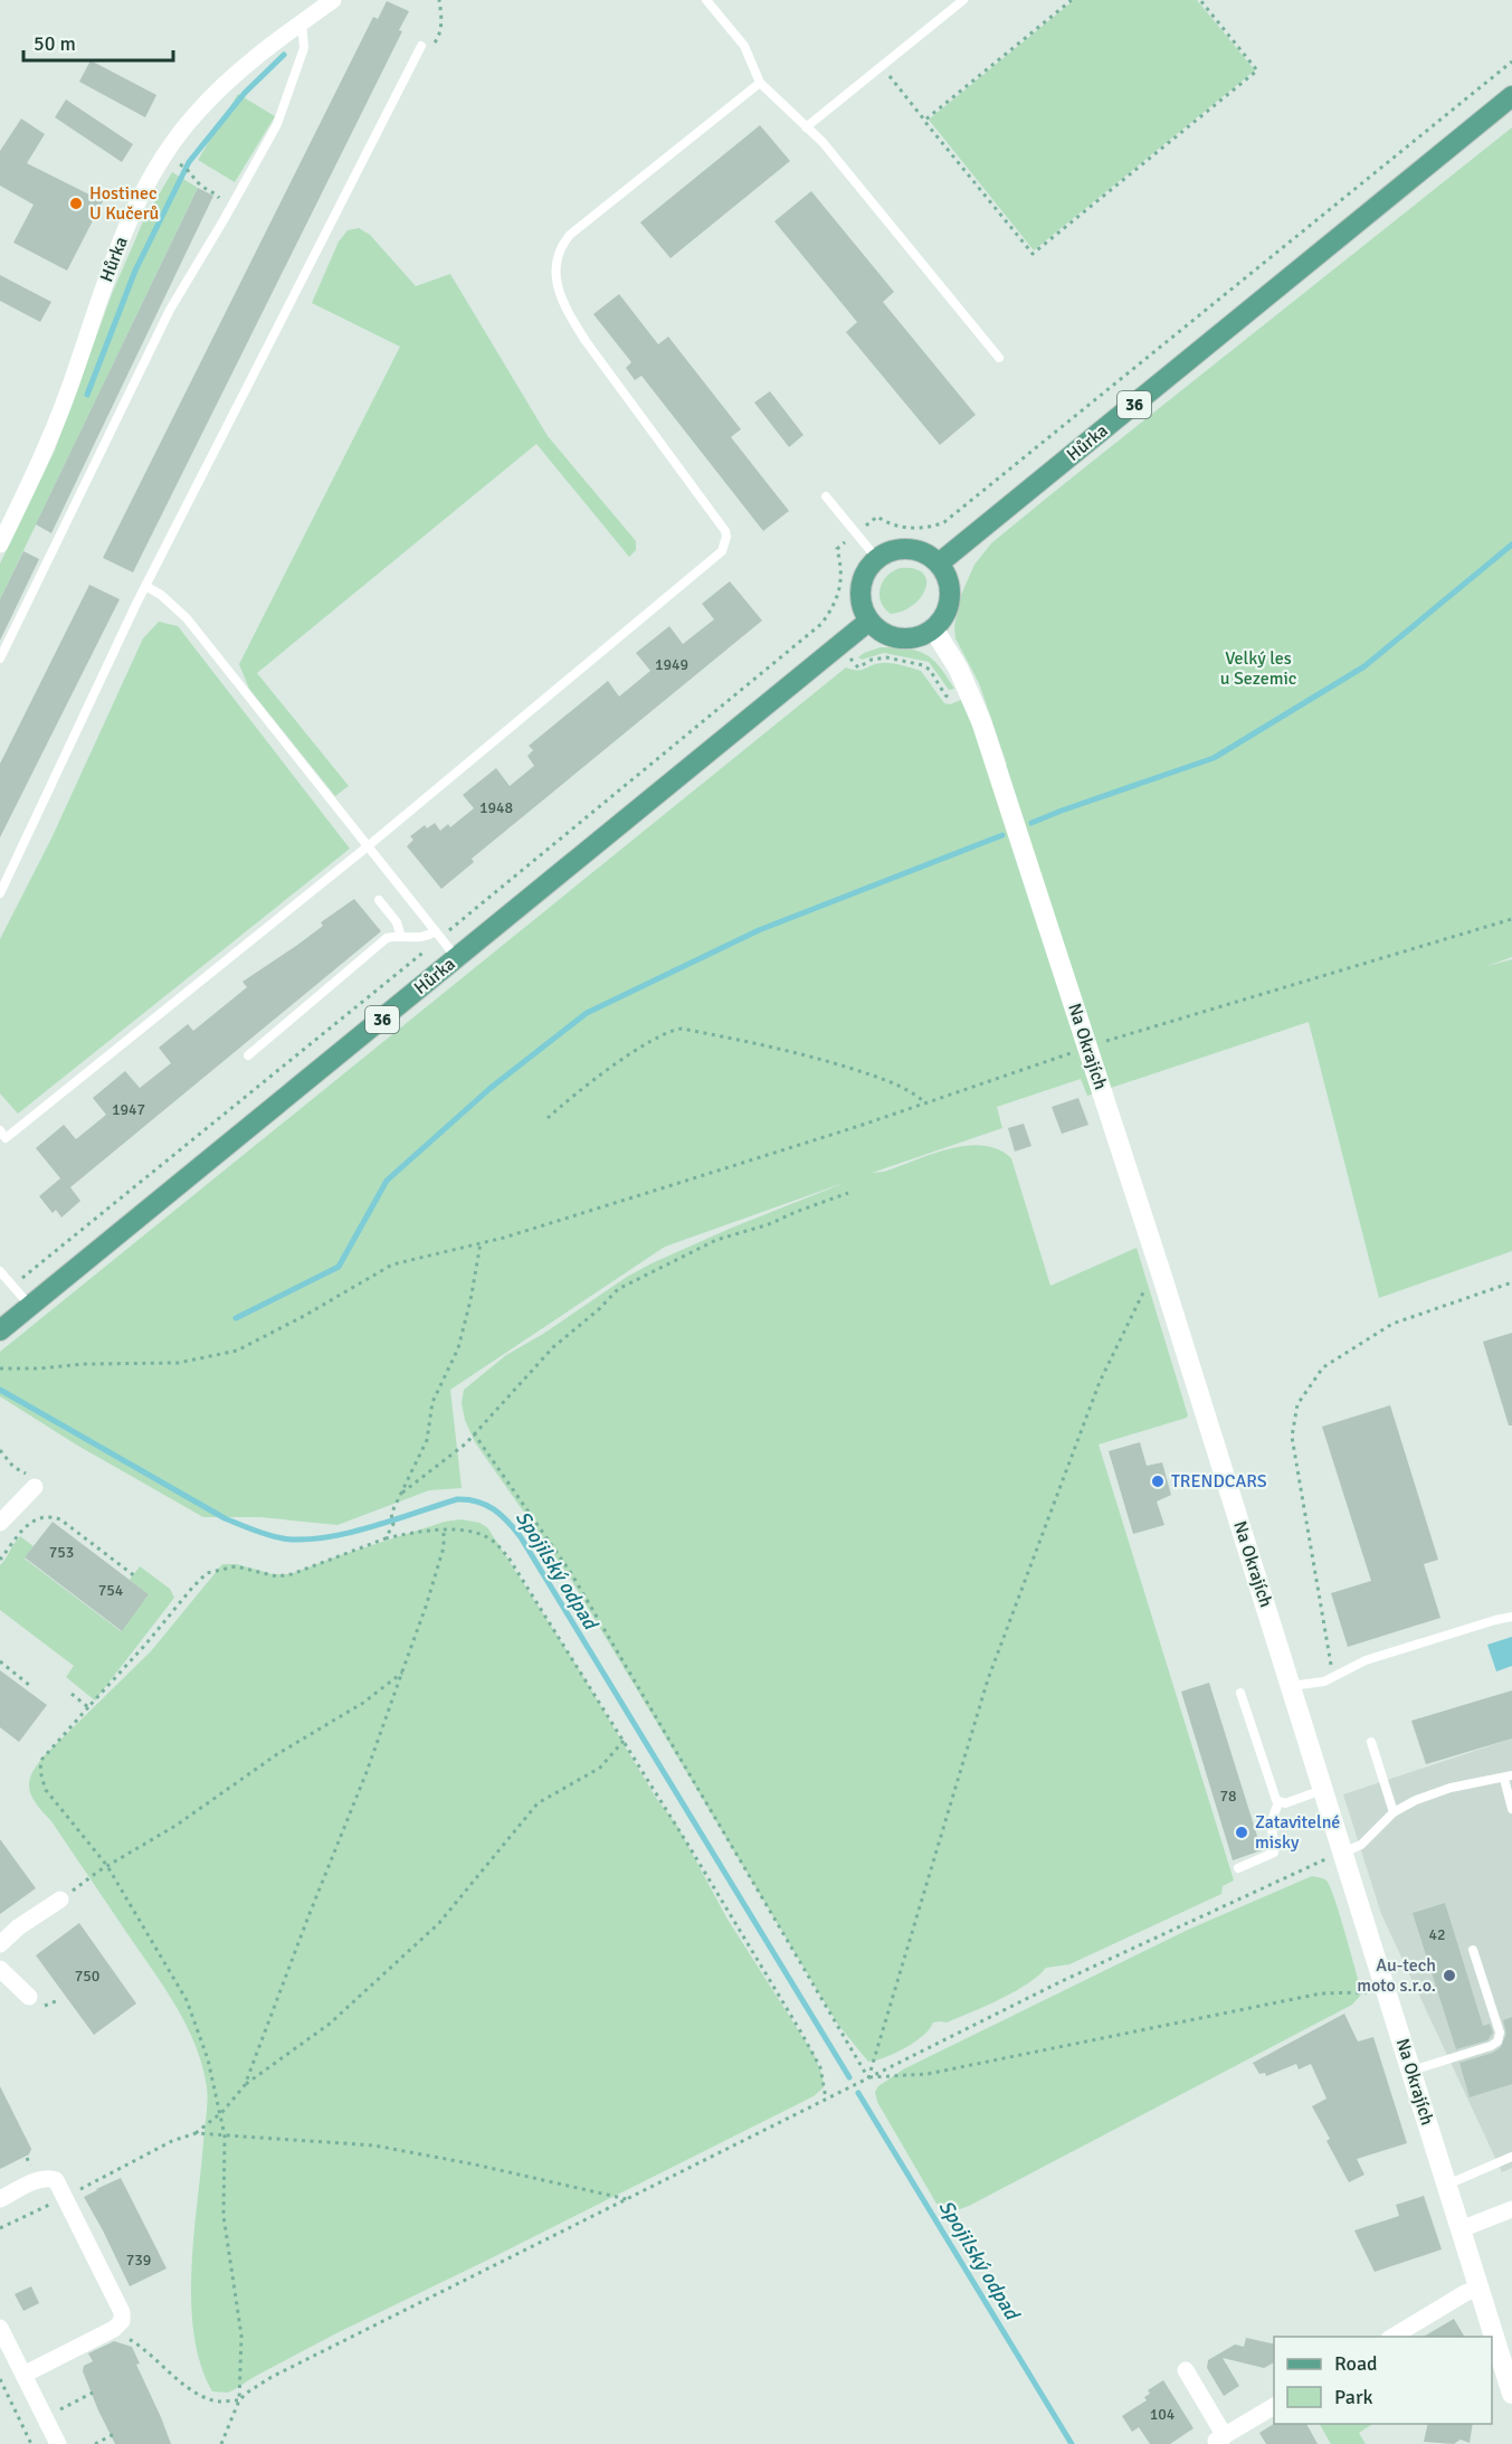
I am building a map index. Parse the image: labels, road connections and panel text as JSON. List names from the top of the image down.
{
  "streets": {
    "main road": ["Hůrka", "36"],
    "street": ["Na Okrajích"]
  },
  "crossings": [
    ["Hůrka", "Na Okrajích"]
  ],
  "water": ["Spojilský odpad"],
  "parks": ["Velký les u Sezemic"],
  "places": [
    "Hostinec U Kučerů",
    "TRENDCARS",
    "Zatavitelné misky",
    "Au-tech moto s.r.o."
  ],
  "house_numbers": [
    "1949",
    "1948",
    "1947",
    "753",
    "754",
    "78",
    "42",
    "750",
    "739",
    "104"
  ],
  "legend": ["Road", "Park"],
  "scale_bar": "50 m"
}
